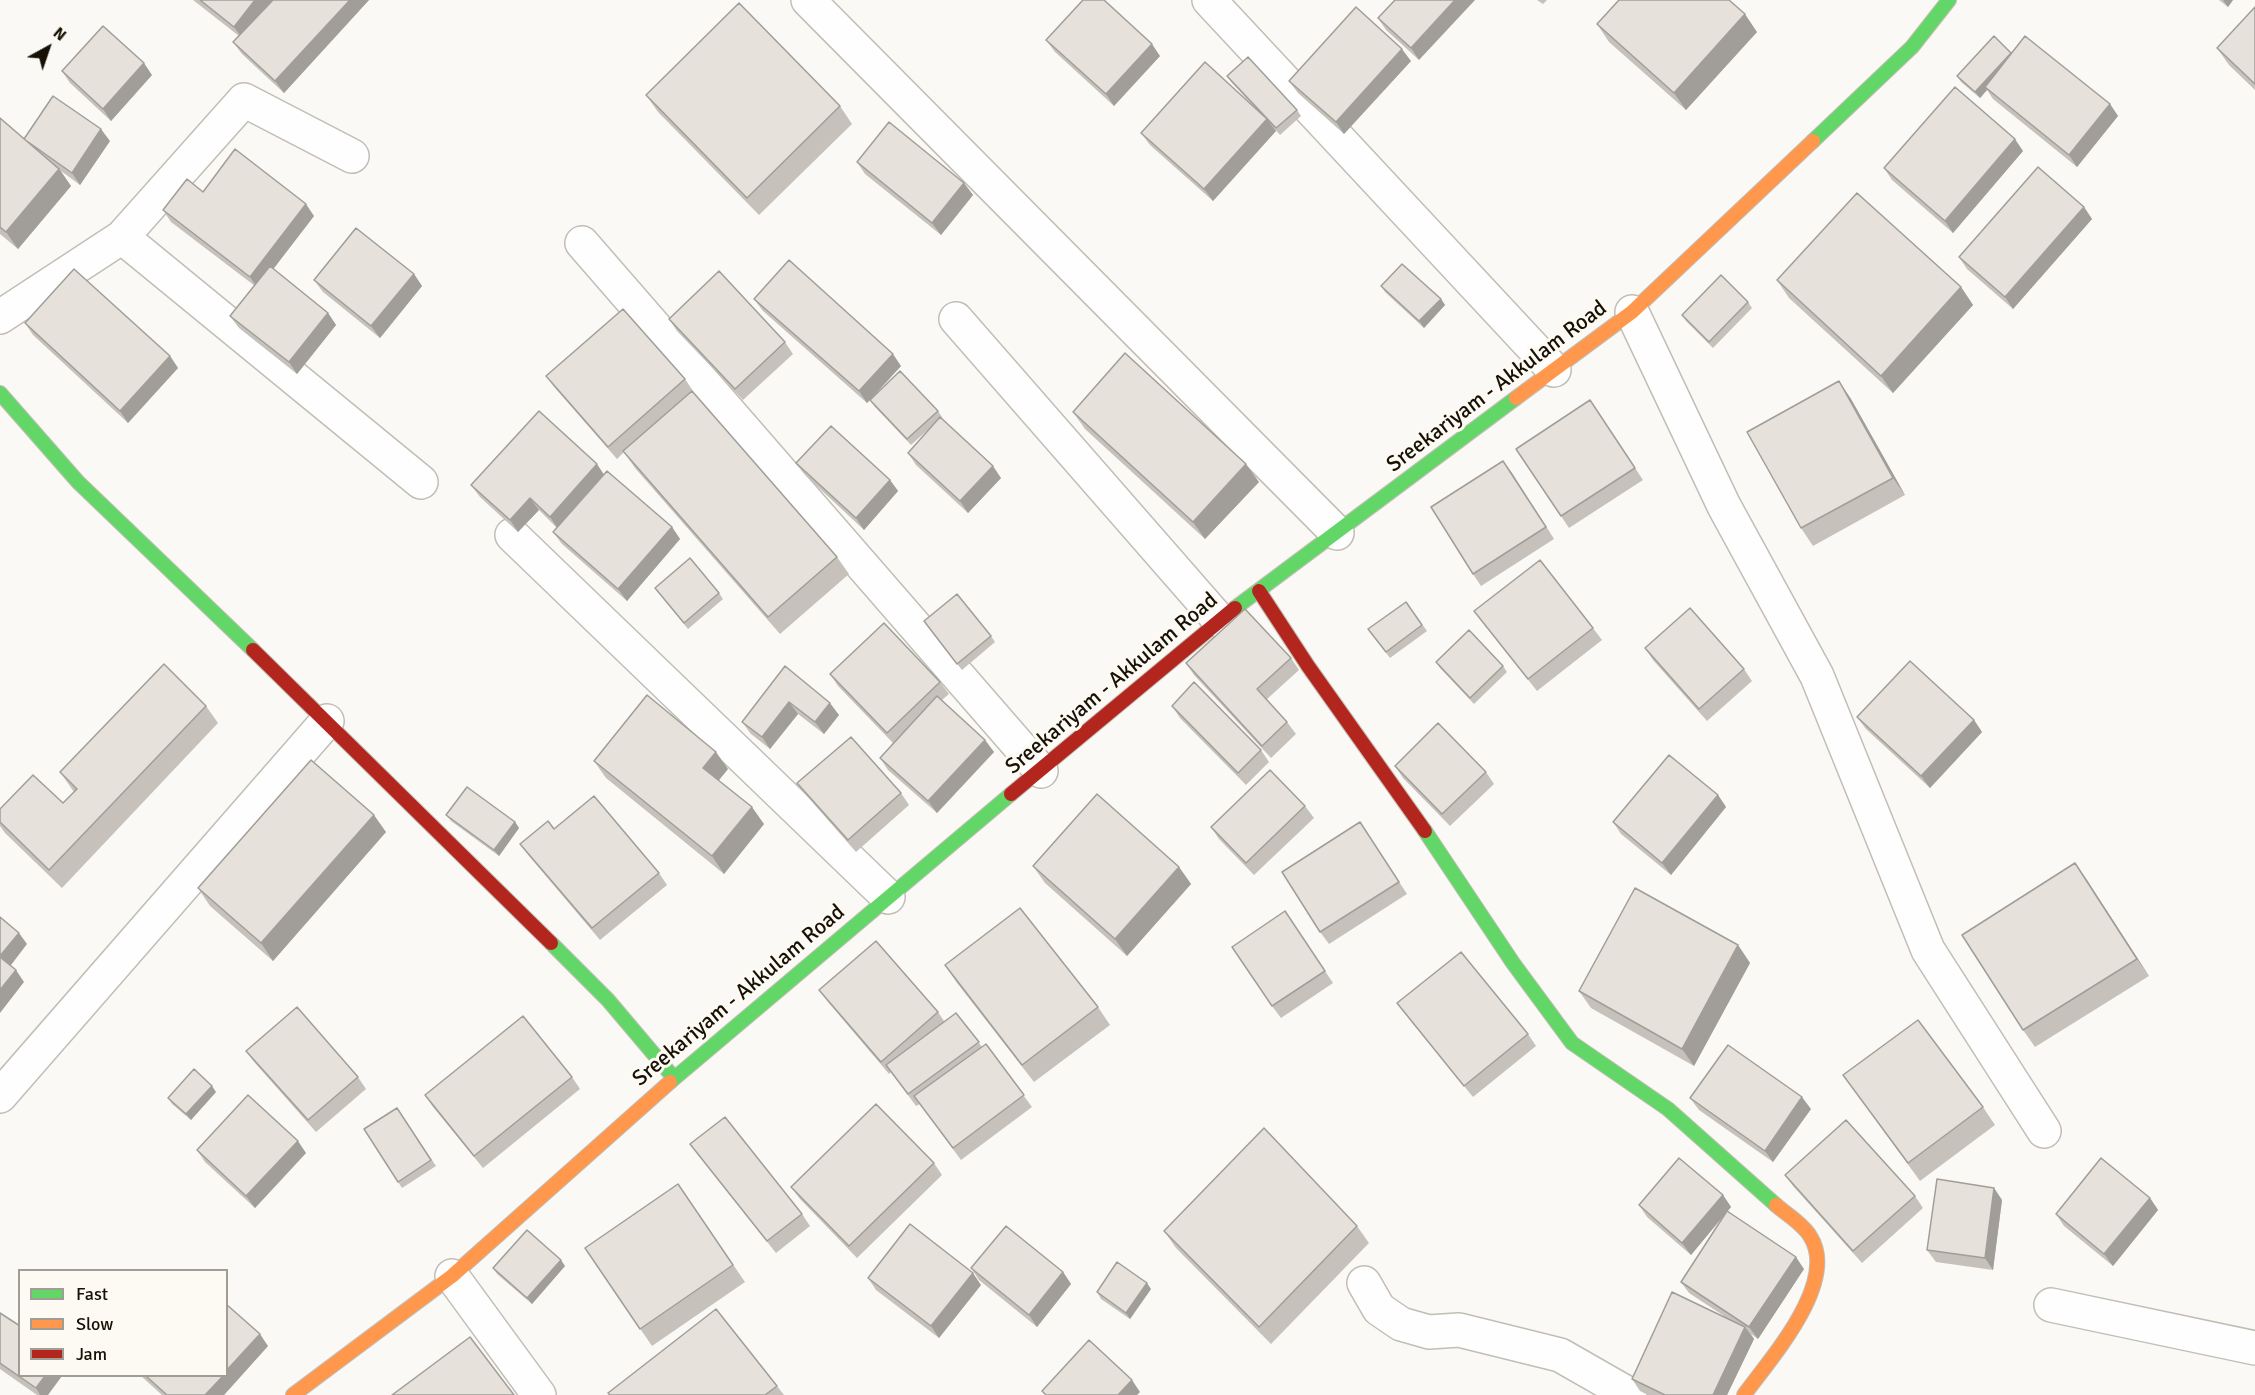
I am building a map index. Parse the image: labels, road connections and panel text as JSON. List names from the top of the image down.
{
  "streets": {
    "main road": ["Sreekariyam - Akkulam Road"]
  },
  "legend": ["Fast", "Slow", "Jam"],
  "north": "top right"
}
